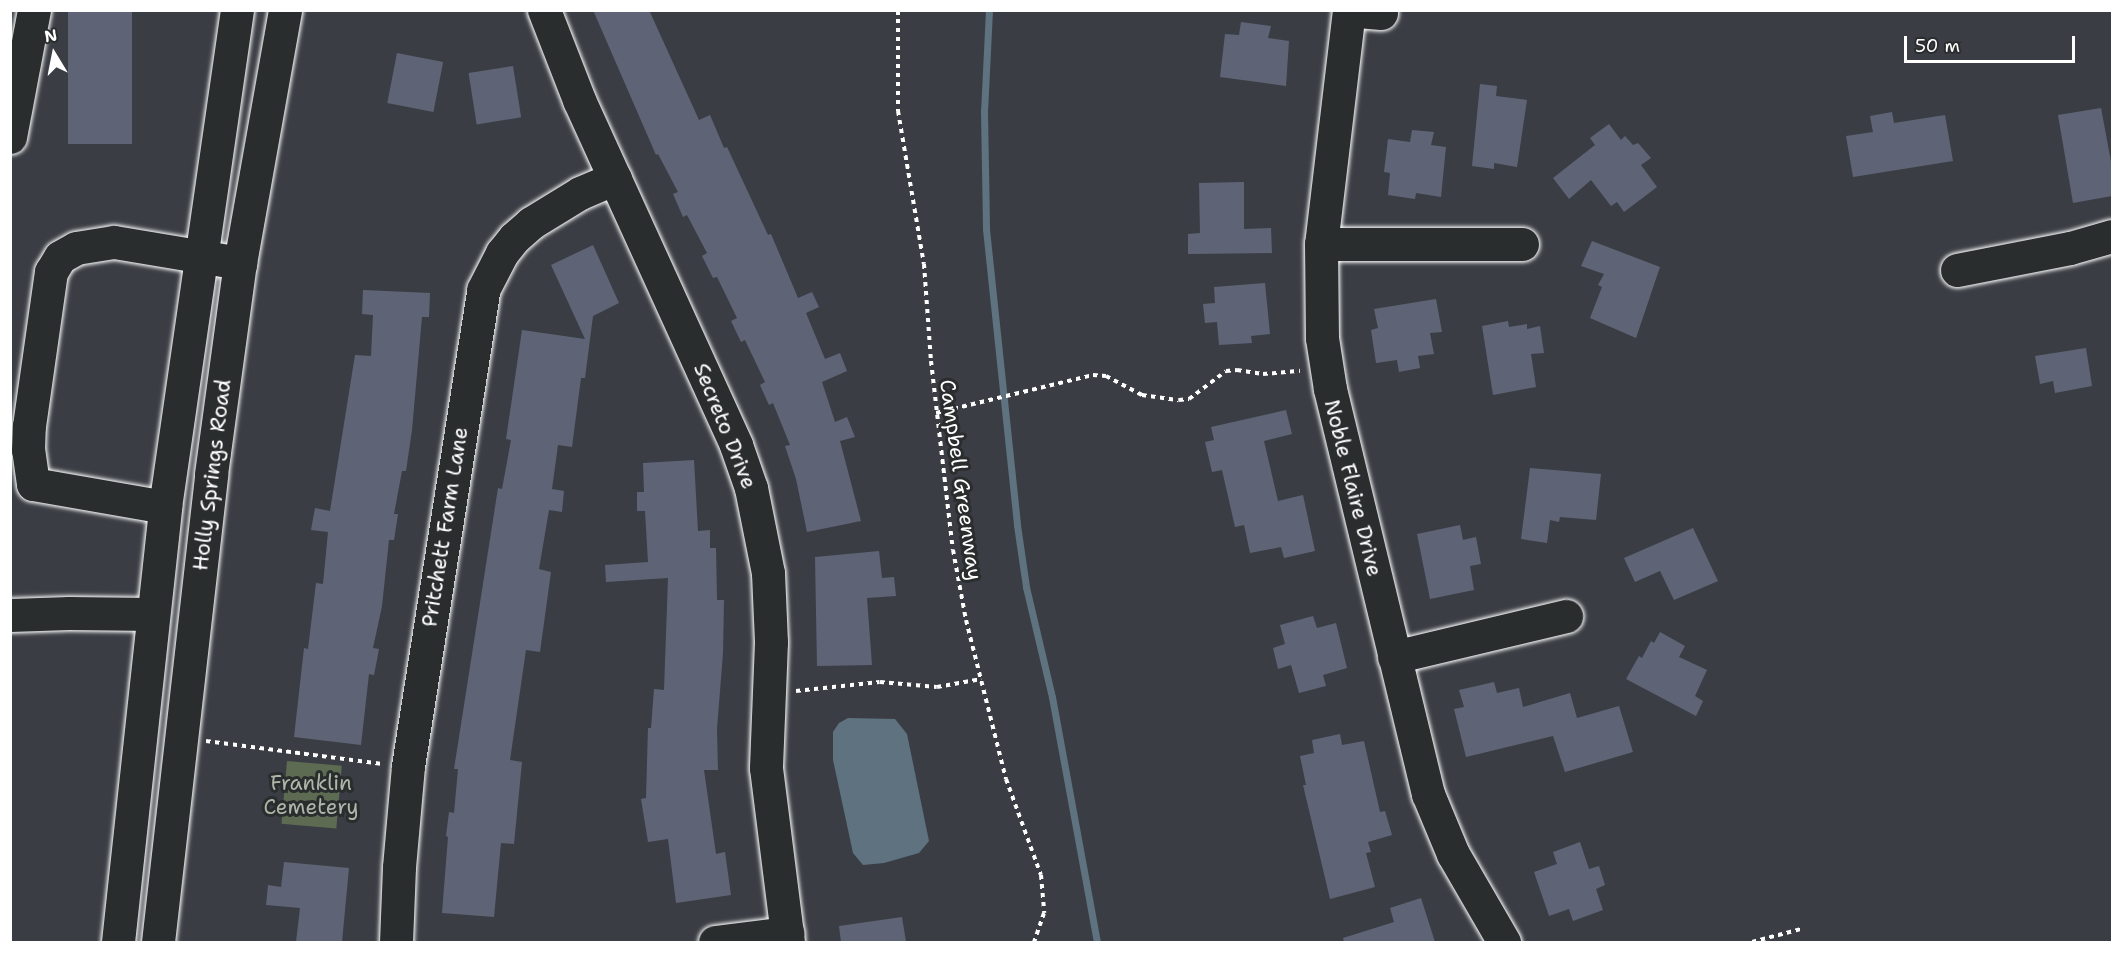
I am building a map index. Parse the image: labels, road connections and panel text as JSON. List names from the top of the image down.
{
  "streets": {
    "street": [
      "Secreto Drive",
      "Holly Springs Road",
      "Noble Flaire Drive",
      "Pritchett Farm Lane"
    ],
    "path": ["Campbell Greenway"]
  },
  "crossings": [
    ["Secreto Drive", "Pritchett Farm Lane"]
  ],
  "parks": ["Franklin Cemetery"],
  "scale_bar": "50 m",
  "north": "top"
}
